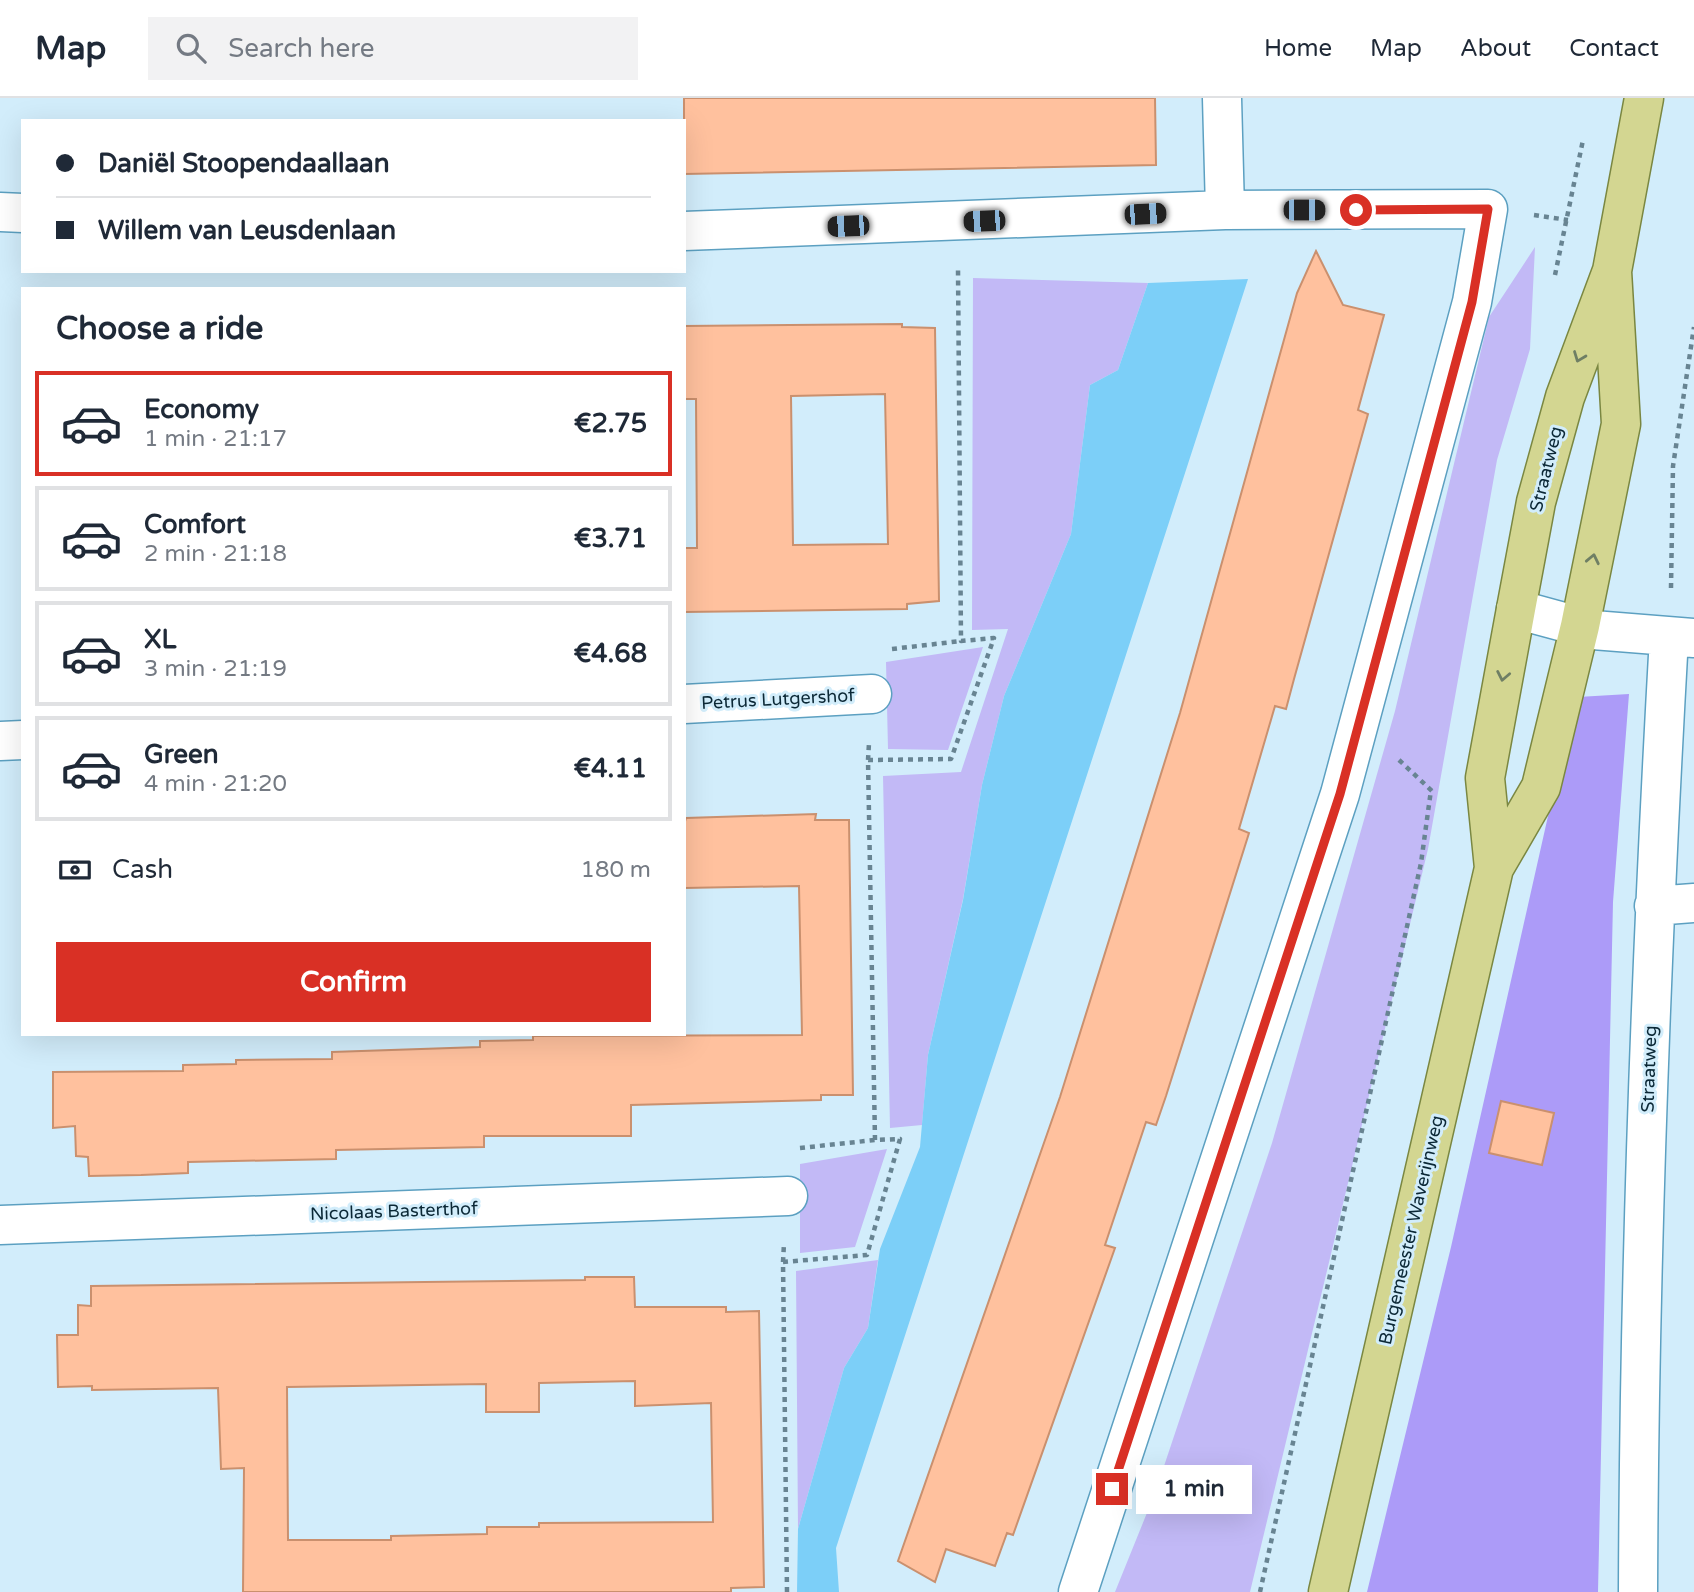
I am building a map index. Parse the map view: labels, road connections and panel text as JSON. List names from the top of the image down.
{
  "streets": {
    "main road": ["Straatweg", "Burgemeester Waverijnweg"],
    "street": ["Petrus Lutgershof", "Nicolaas Basterthof"]
  },
  "crossings": [
    ["Straatweg", "Burgemeester Waverijnweg"]
  ],
  "page": {
    "header": "Map",
    "search": "Search here",
    "nav": [
      "Home",
      "Map",
      "About",
      "Contact"
    ],
    "banner": ["Daniël Stoopendaallaan", "Willem van Leusdenlaan"],
    "heading": "Choose a ride",
    "list": [
      {
        "name": "Economy",
        "note": "1 min · 21:17",
        "value": "€2.75"
      },
      {
        "name": "Comfort",
        "note": "2 min · 21:18",
        "value": "€3.71"
      },
      {
        "name": "XL",
        "note": "3 min · 21:19",
        "value": "€4.68"
      },
      {
        "name": "Green",
        "note": "4 min · 21:20",
        "value": "€4.11"
      }
    ],
    "pay": ["Cash", "180 m"],
    "buttons": "Confirm",
    "bubble": "1 min"
  }
}
